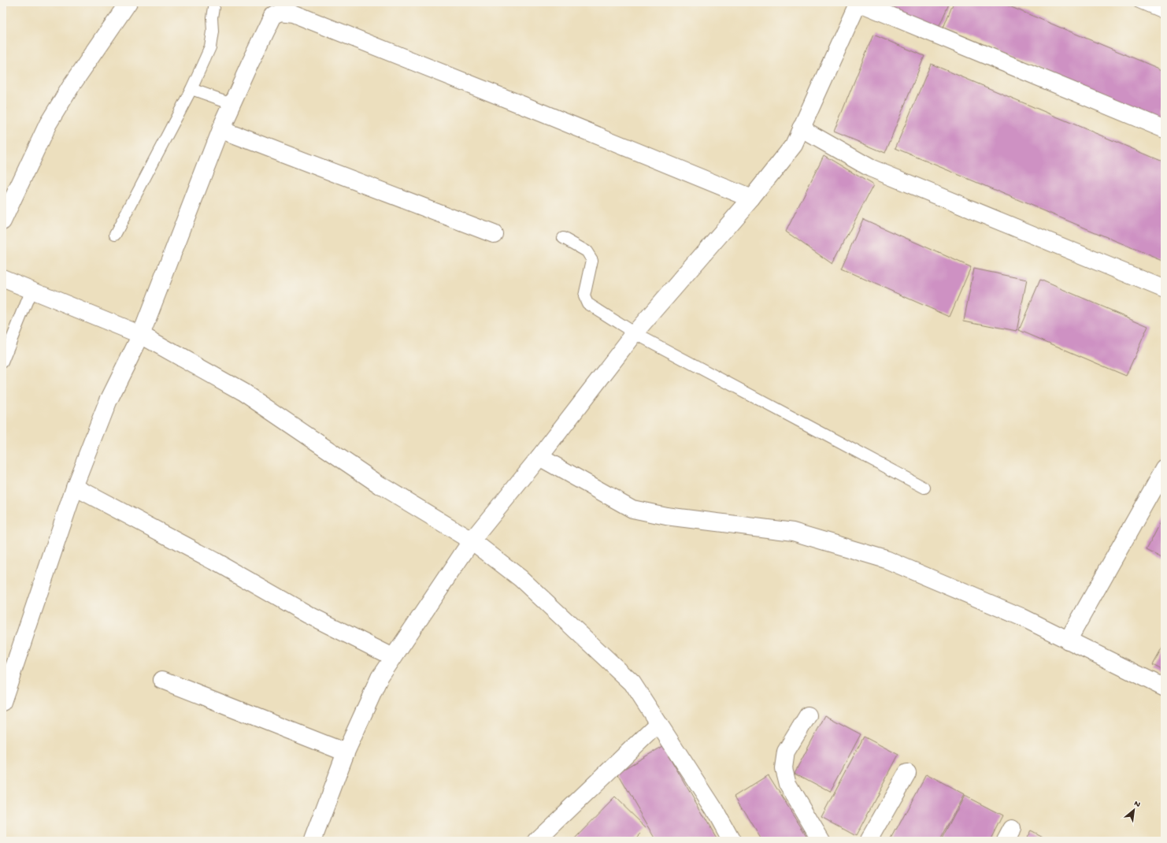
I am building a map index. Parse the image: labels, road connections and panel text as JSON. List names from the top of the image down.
{
  "north": "top right"
}
